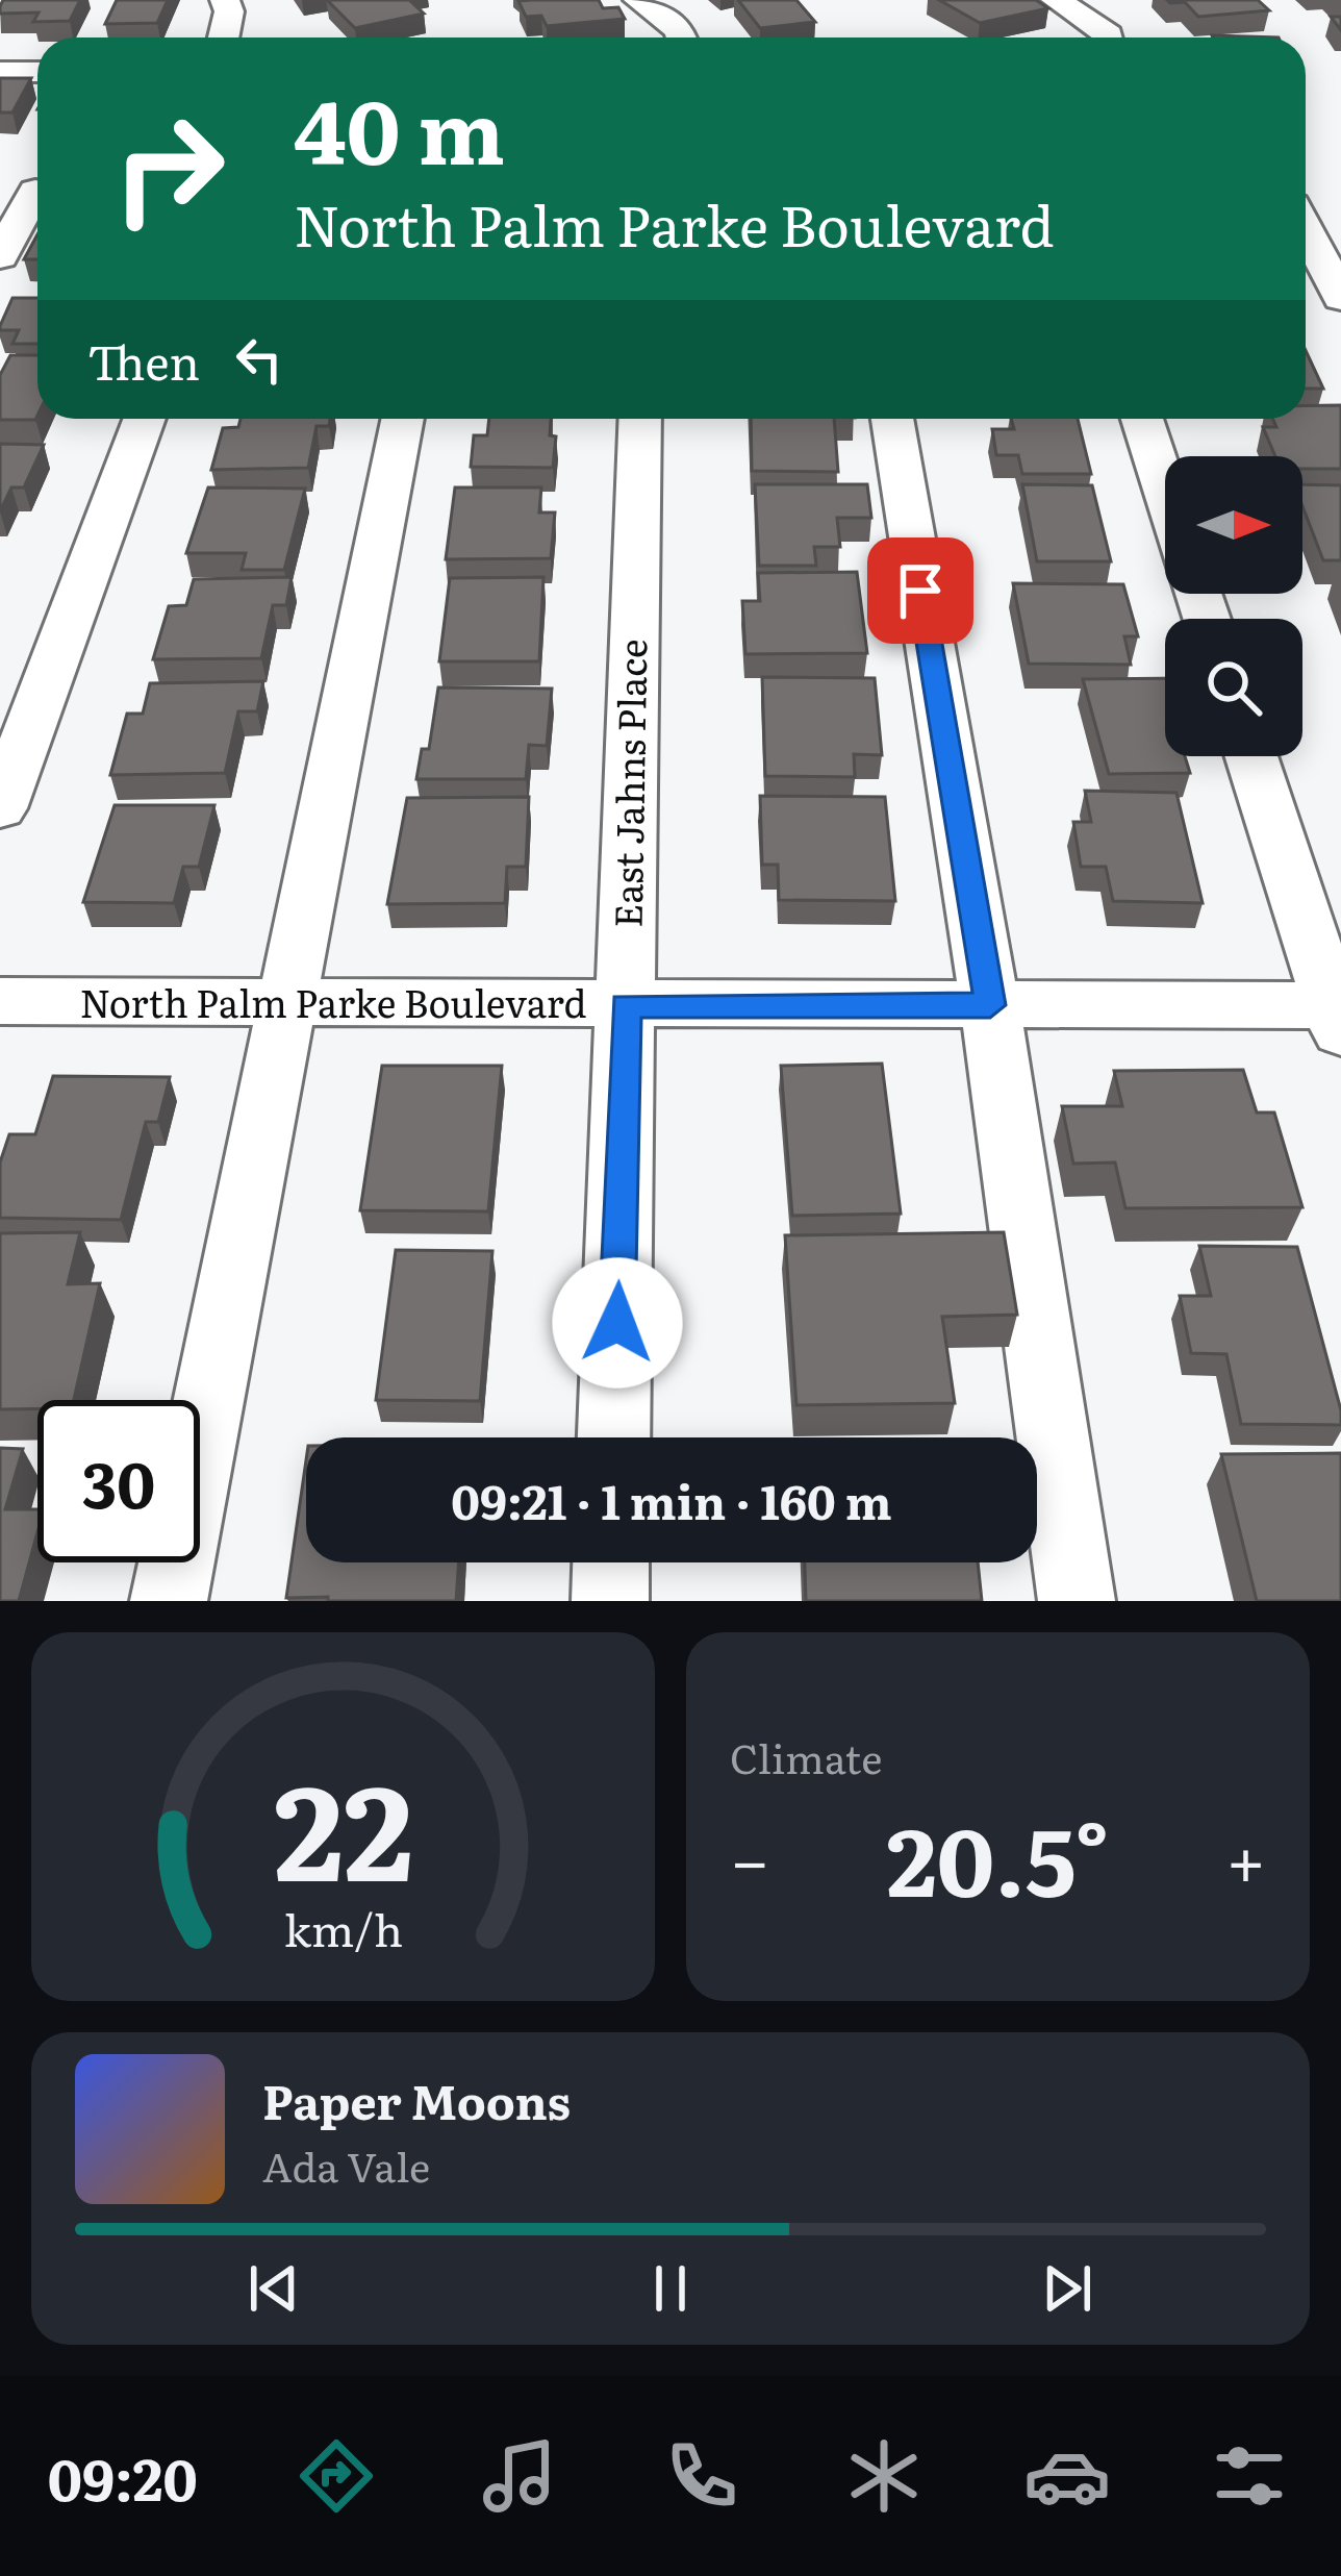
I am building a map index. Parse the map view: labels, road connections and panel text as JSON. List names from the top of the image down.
{
  "streets": {
    "street": ["East Jahns Place", "North Palm Parke Boulevard"]
  },
  "crossings": [
    ["East Jahns Place", "North Palm Parke Boulevard"]
  ],
  "north": "right",
  "page": {
    "turn": ["40 m", "North Palm Parke Boulevard"],
    "then": "Then",
    "limit": "30",
    "trip": "09:21 · 1 min · 160 m",
    "tile": "Climate",
    "heat": ["−", "20.5°", "+"],
    "song": ["Paper Moons", "Ada Vale"],
    "tabs": "09:20",
    "gauge": ["22", "km/h"]
  }
}
